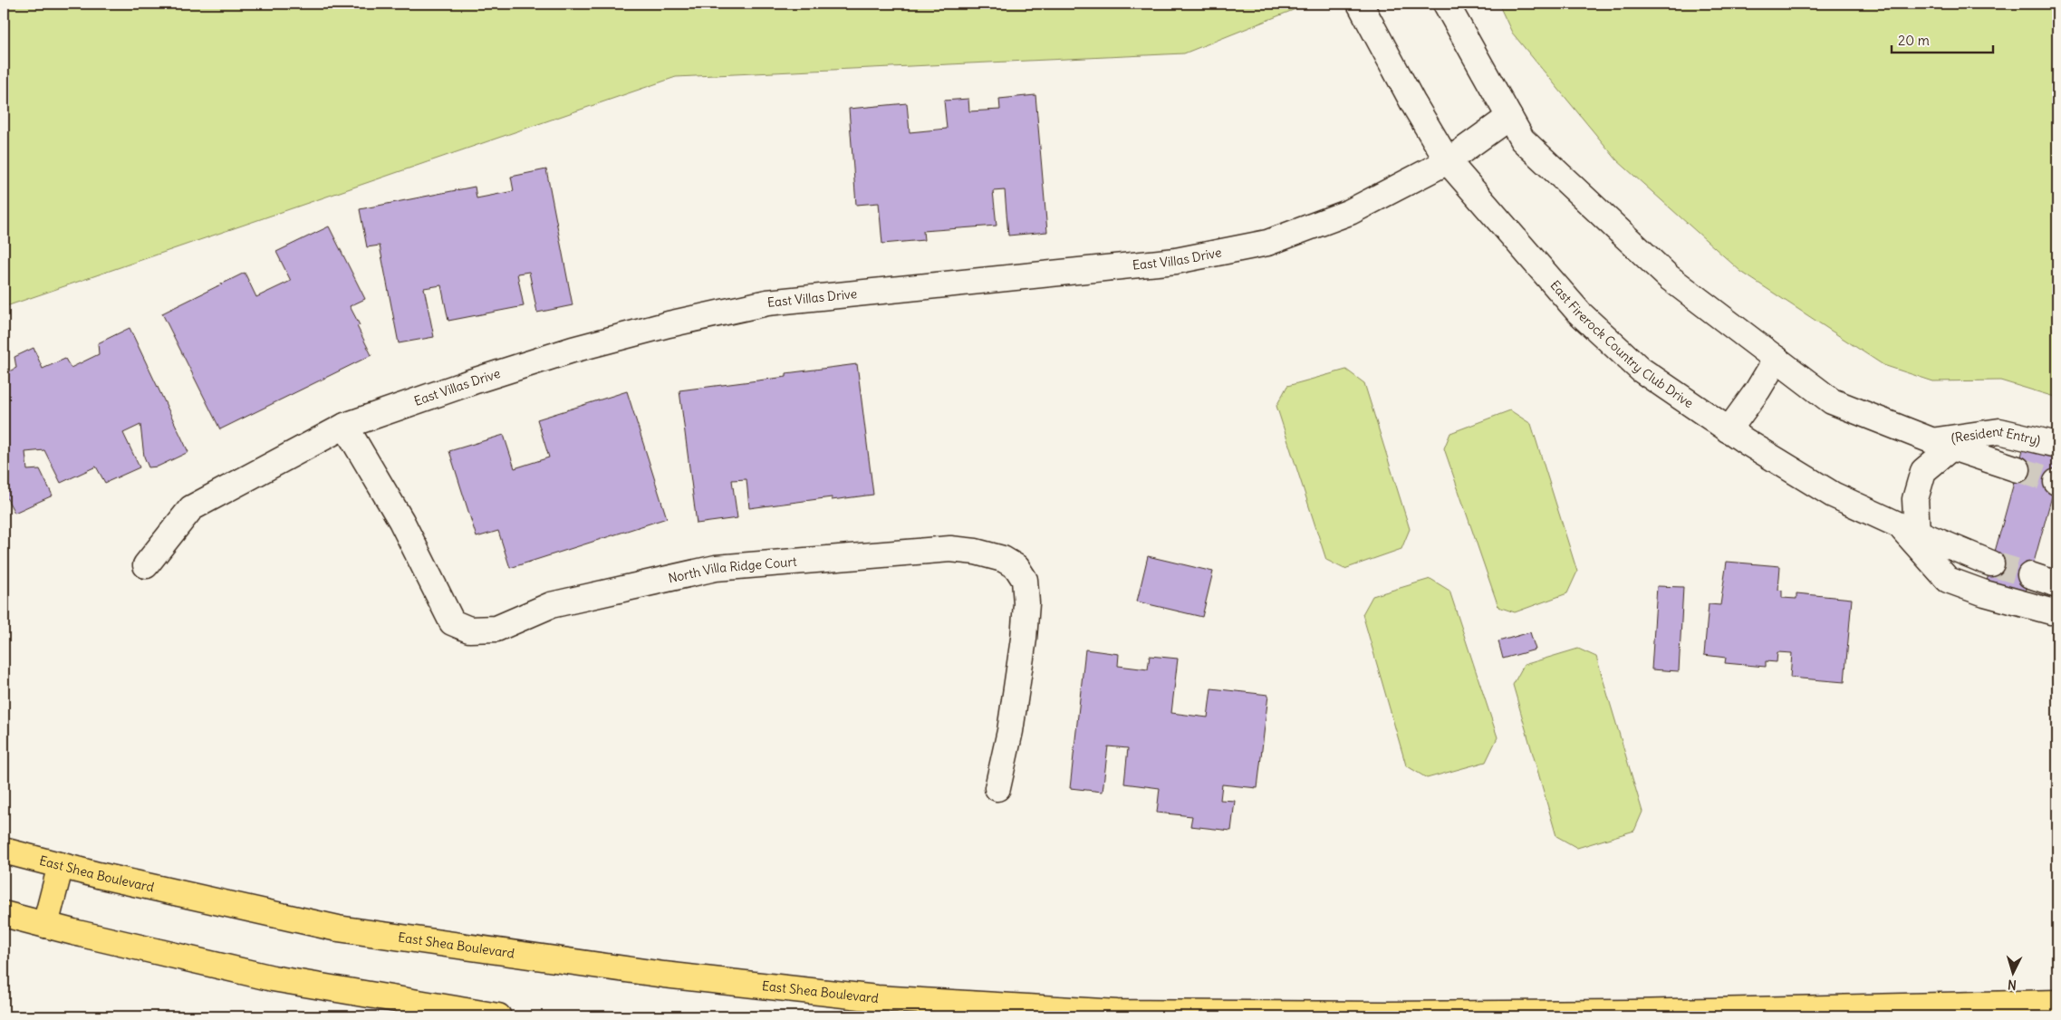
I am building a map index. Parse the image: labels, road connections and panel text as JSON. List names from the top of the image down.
{
  "streets": {
    "main road": ["East Shea Boulevard"],
    "street": [
      "East Villas Drive",
      "East Firerock Country Club Drive",
      "(Resident Entry)",
      "North Villa Ridge Court"
    ]
  },
  "crossings": [
    ["East Villas Drive", "East Firerock Country Club Drive"],
    ["East Villas Drive", "North Villa Ridge Court"]
  ],
  "scale_bar": "20 m",
  "north": "bottom"
}
